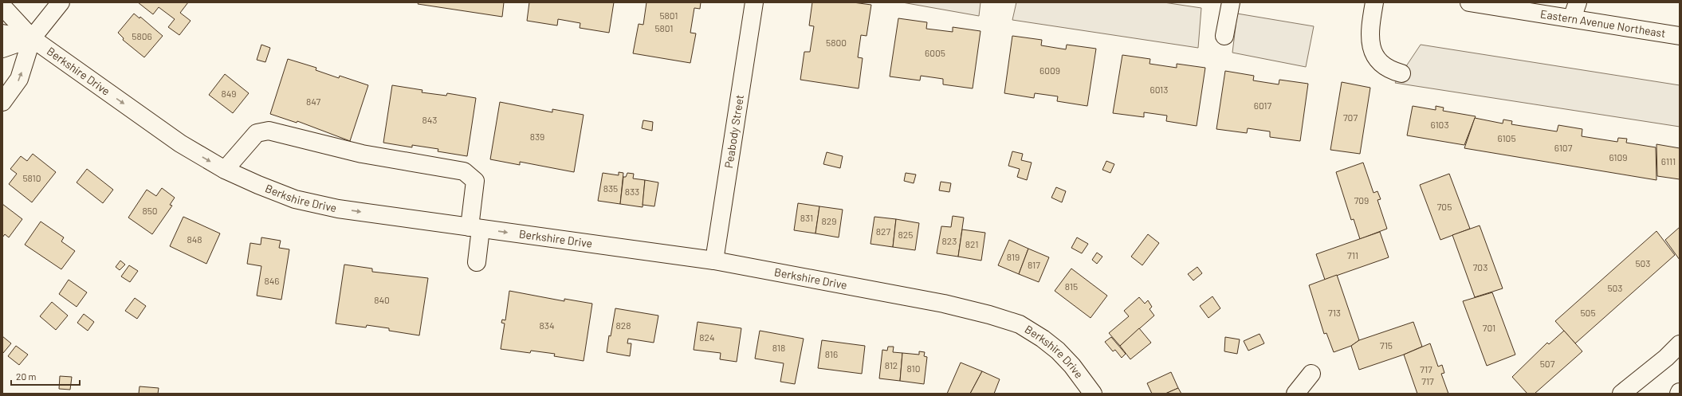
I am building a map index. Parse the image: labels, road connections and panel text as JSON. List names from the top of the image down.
{
  "streets": {
    "street": ["Eastern Avenue Northeast", "Berkshire Drive", "Peabody Street"]
  },
  "crossings": [
    ["Berkshire Drive", "Peabody Street"]
  ],
  "one_way": ["Berkshire Drive"],
  "house_numbers": [
    "5801",
    "5801",
    "5806",
    "5800",
    "6005",
    "6009",
    "6013",
    "849",
    "847",
    "6017",
    "707",
    "843",
    "6103",
    "839",
    "6105",
    "6107",
    "6109",
    "6111",
    "5810",
    "835",
    "833",
    "709",
    "705",
    "850",
    "831",
    "829",
    "827",
    "825",
    "848",
    "823",
    "821",
    "711",
    "819",
    "503",
    "817",
    "703",
    "846",
    "815",
    "503",
    "840",
    "713",
    "505",
    "834",
    "828",
    "701",
    "824",
    "715",
    "818",
    "816",
    "507",
    "812",
    "810",
    "717",
    "717"
  ],
  "scale_bar": "20 m"
}
